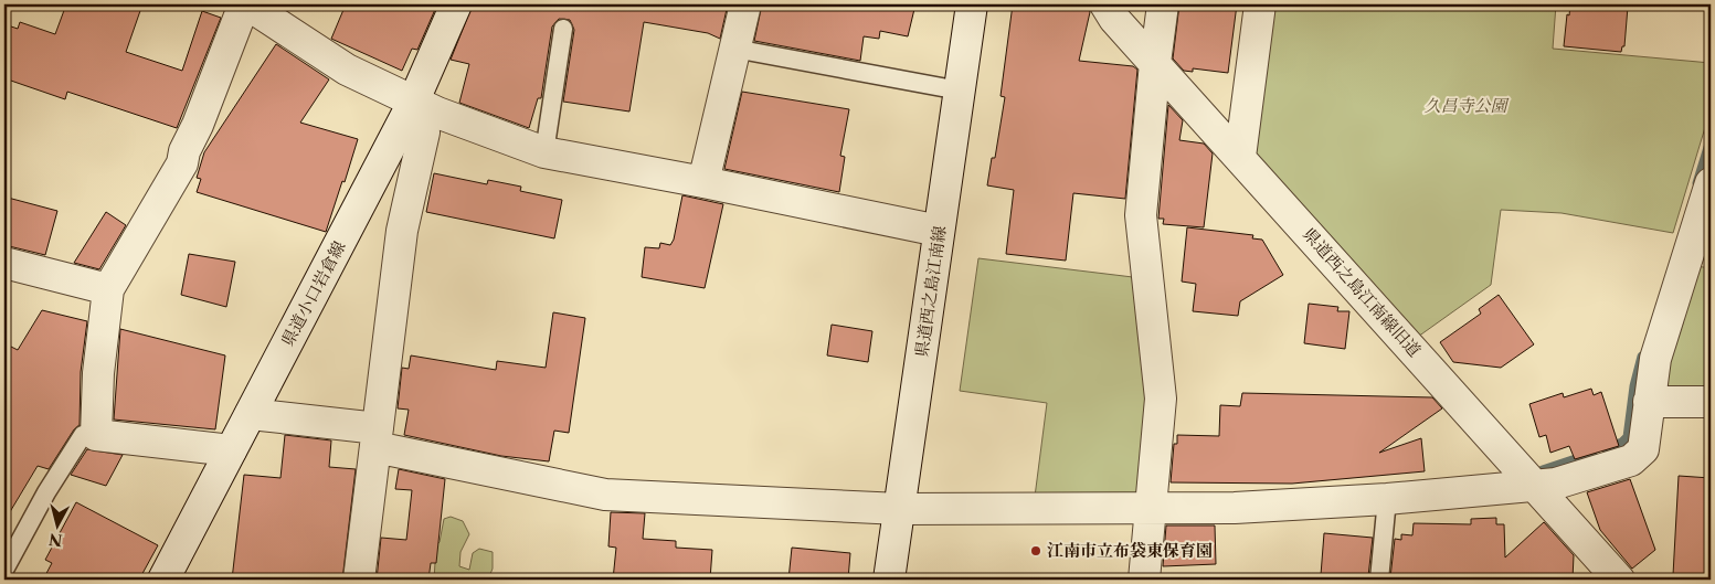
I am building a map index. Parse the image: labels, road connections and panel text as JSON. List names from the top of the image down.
{
  "streets": {
    "street": ["県道西之島江南線", "県道西之島江南線旧道", "県道小口岩倉線"]
  },
  "parks": ["久昌寺公園"],
  "places": ["江南市立布袋東保育園"],
  "north": "bottom"
}
